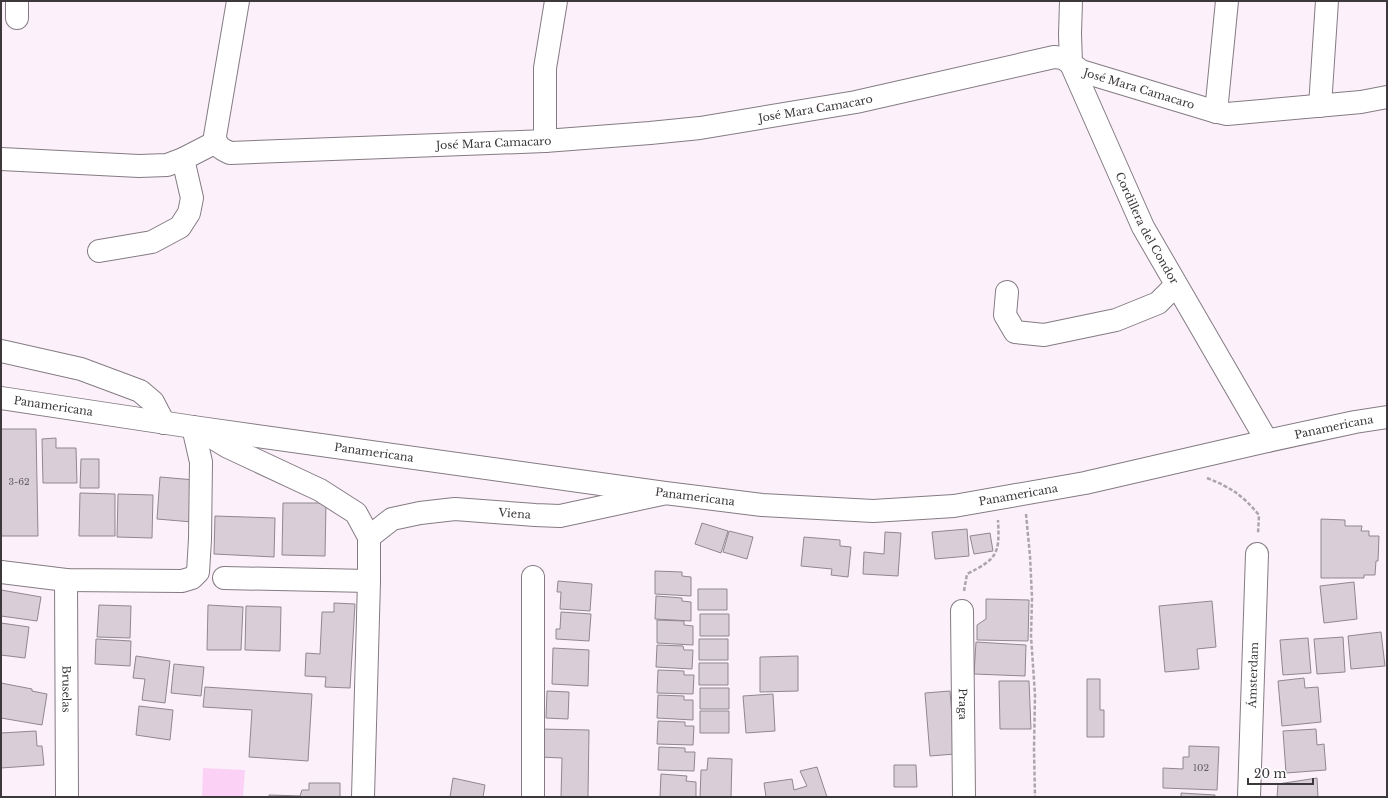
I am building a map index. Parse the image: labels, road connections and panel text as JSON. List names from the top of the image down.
{
  "streets": {
    "street": [
      "José Mara Camacaro",
      "Cordillera del Condor",
      "Panamericana",
      "Viena",
      "Ámsterdam",
      "Bruselas",
      "Praga"
    ]
  },
  "crossings": [
    ["José Mara Camacaro", "Cordillera del Condor"],
    ["Cordillera del Condor", "Panamericana"],
    ["Panamericana", "Viena"]
  ],
  "house_numbers": ["3-62", "102"],
  "scale_bar": "20 m"
}
